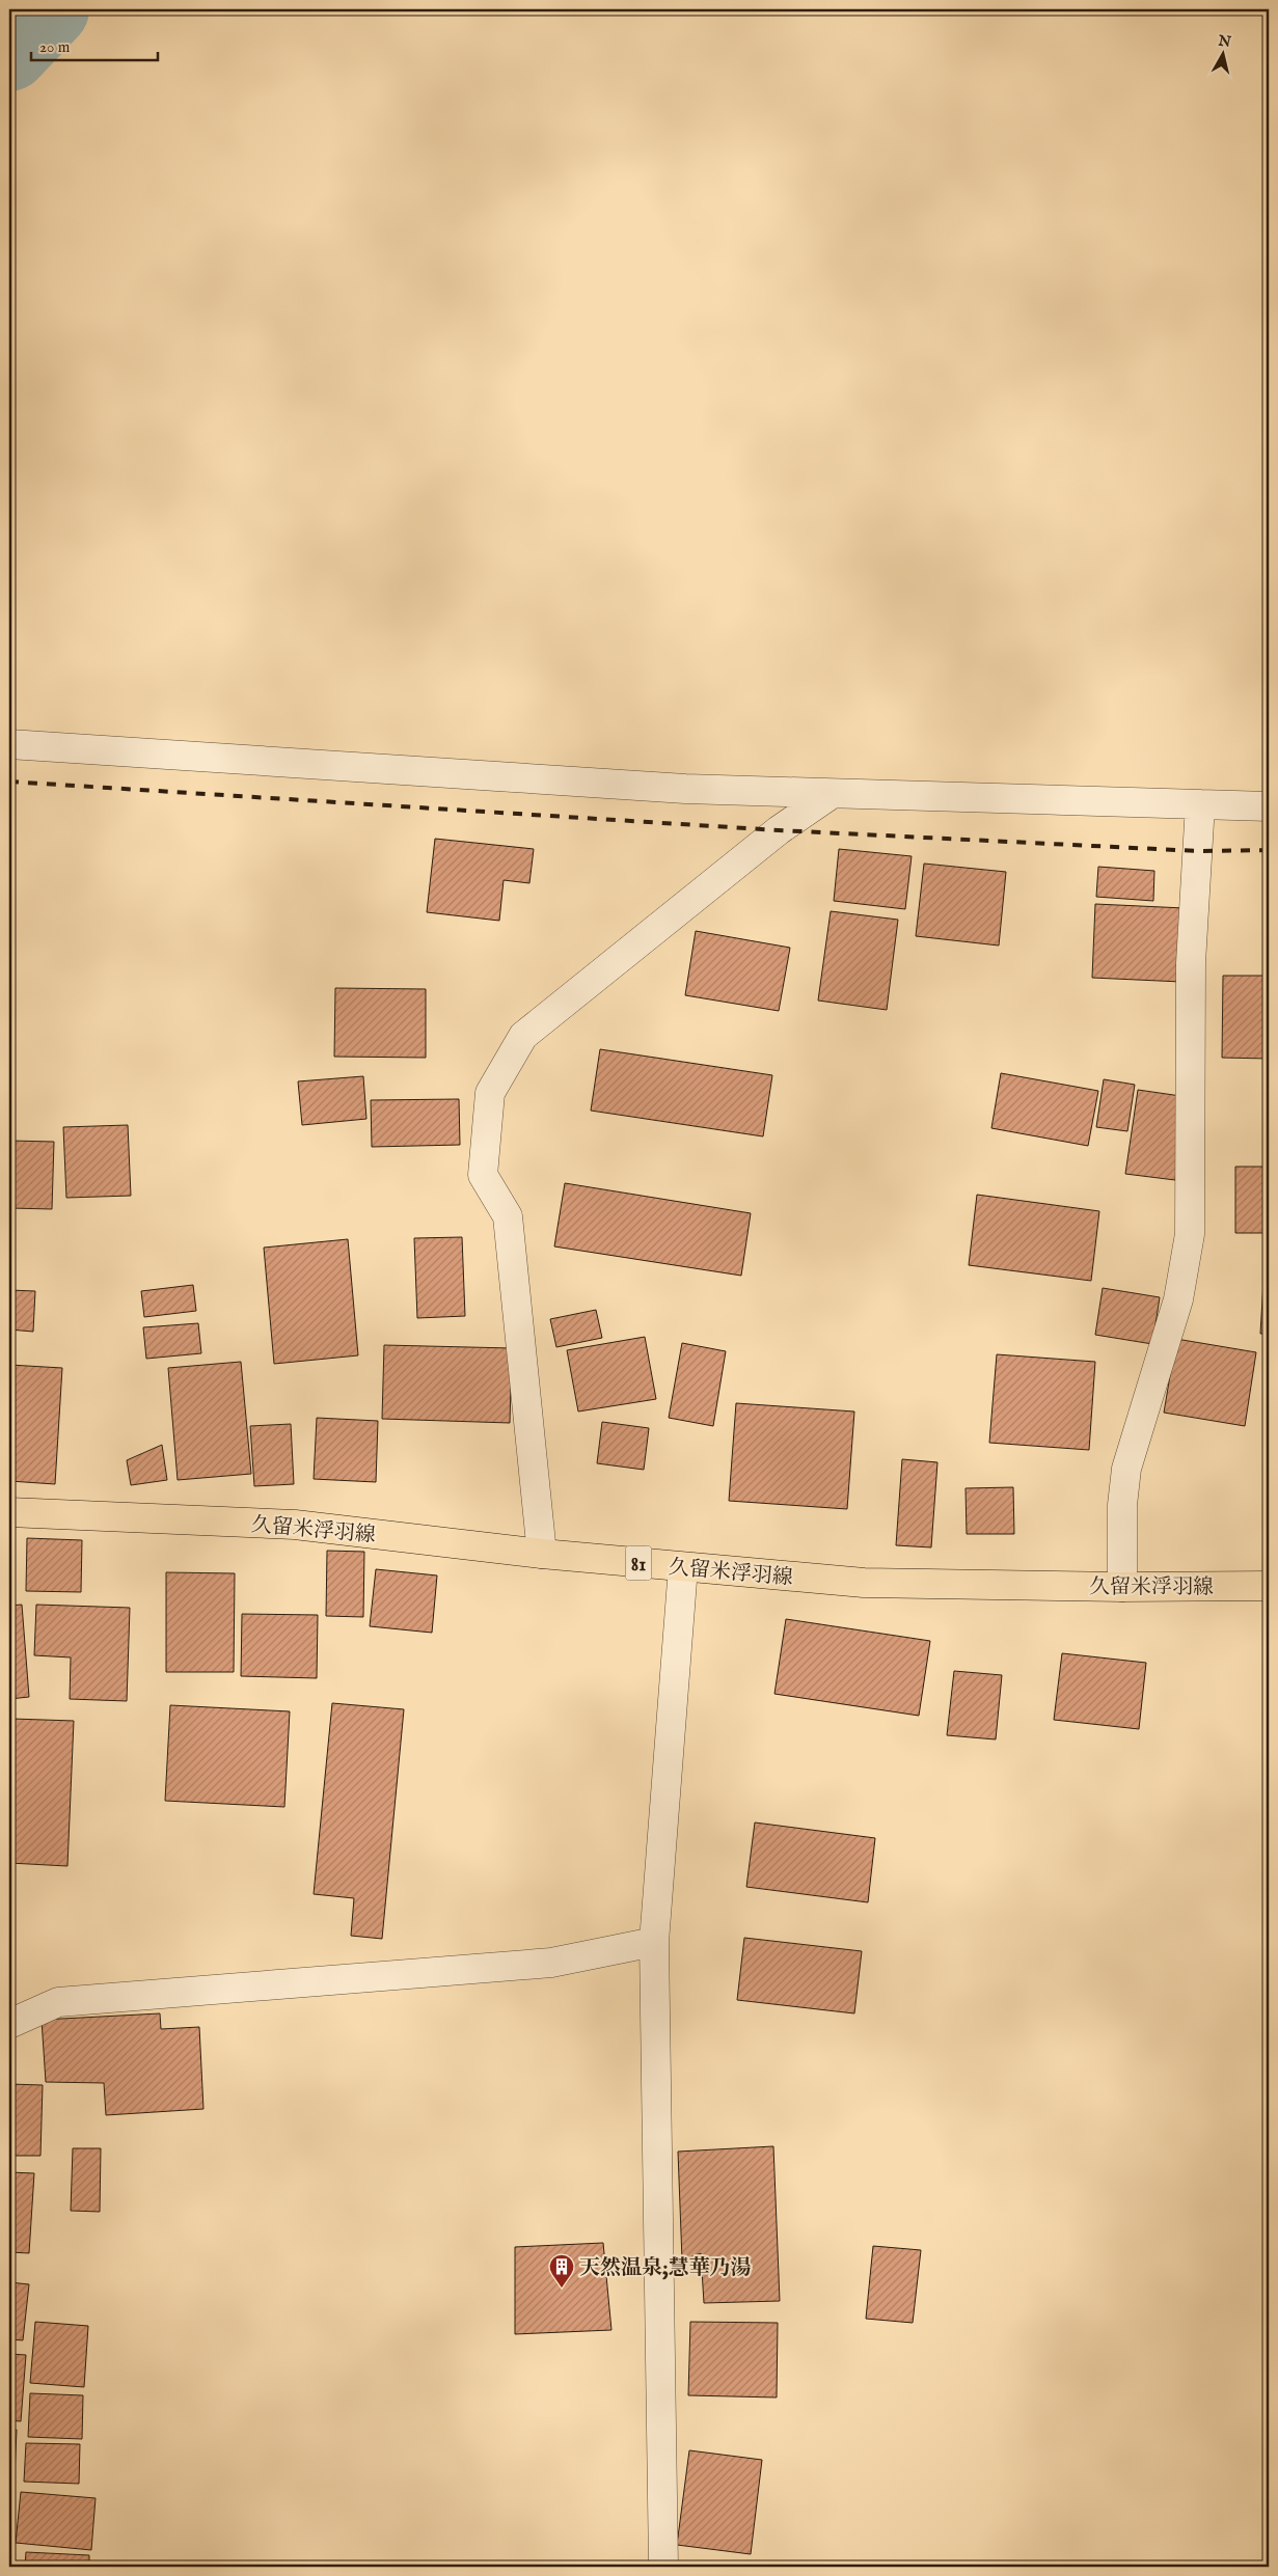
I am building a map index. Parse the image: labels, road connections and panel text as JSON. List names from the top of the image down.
{
  "streets": {
    "main road": ["久留米浮羽線", "81"]
  },
  "places": {
    "building": ["天然温泉;慧華乃湯"]
  },
  "scale_bar": "20 m",
  "north": "top"
}
